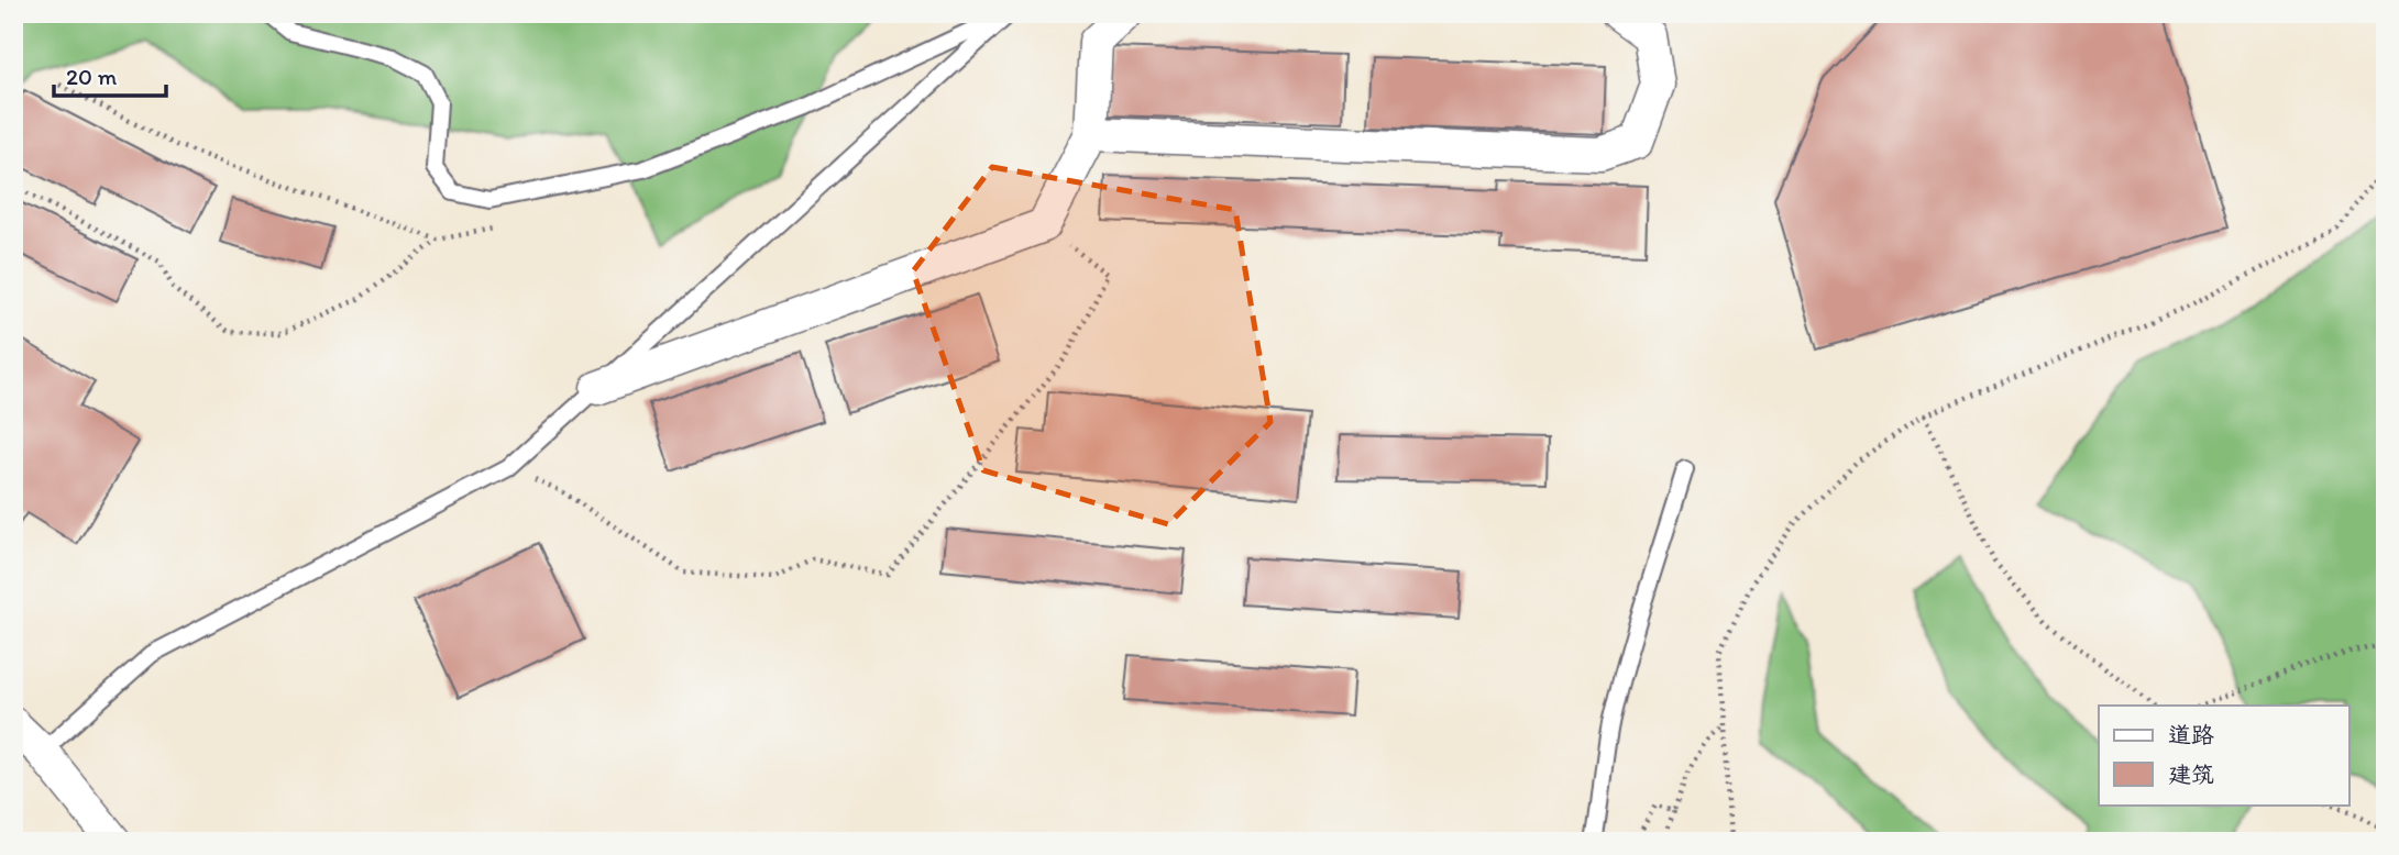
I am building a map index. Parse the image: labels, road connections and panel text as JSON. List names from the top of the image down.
{
  "legend": ["道路", "建筑"],
  "scale_bar": "20 m"
}
